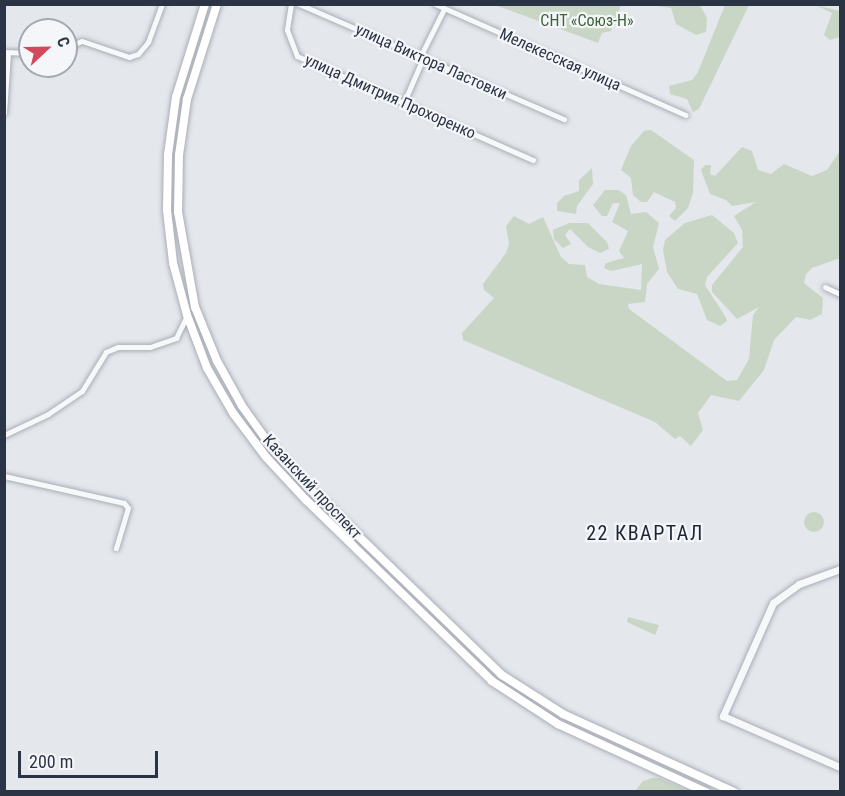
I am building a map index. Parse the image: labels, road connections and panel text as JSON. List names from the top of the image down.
{
  "streets": {
    "main road": ["Казанский проспект"],
    "street": ["Мелекесская улица", "улица Виктора Ластовки", "улица Дмитрия Прохоренко"]
  },
  "districts": ["22 КВАРТАЛ"],
  "parks": ["СНТ «Союз-Н»"],
  "scale_bar": "200 m",
  "north": "right"
}
